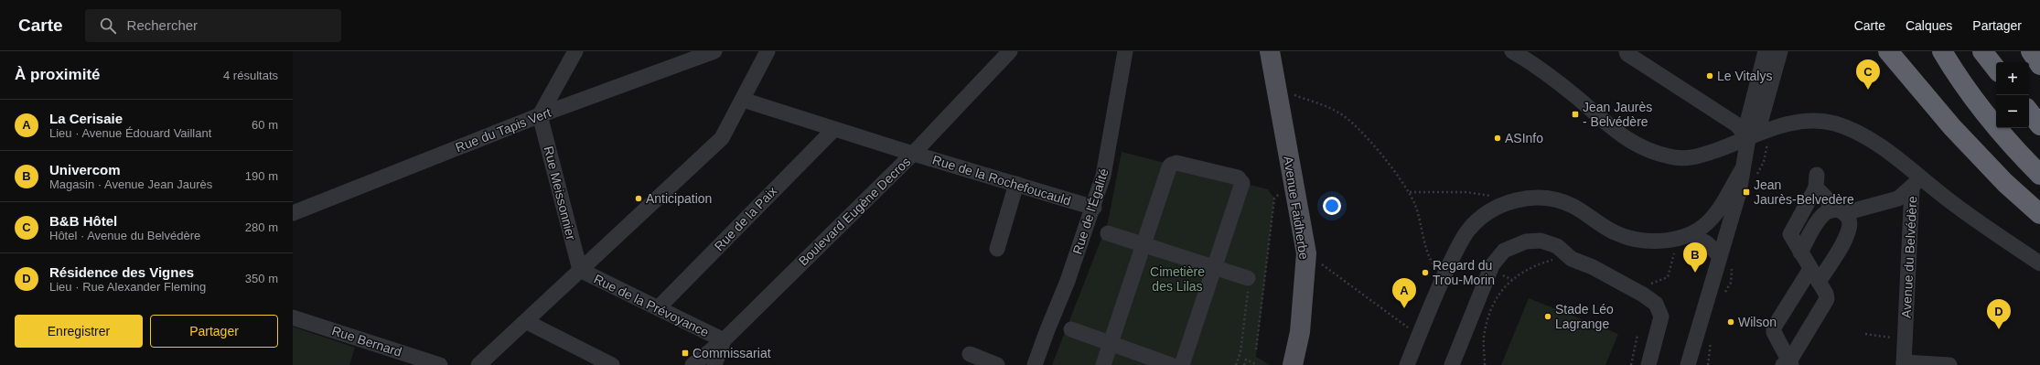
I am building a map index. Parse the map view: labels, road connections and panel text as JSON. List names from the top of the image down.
{
  "streets": {
    "main road": ["Avenue Faidherbe"],
    "street": [
      "Rue du Tapis Vert",
      "Rue de la Rochefoucauld",
      "Rue Meissonnier",
      "Boulevard Eugène Decros",
      "Rue de l'Égalité",
      "Rue de la Paix",
      "Avenue du Belvédère",
      "Rue de la Prévoyance",
      "Rue Bernard"
    ]
  },
  "crossings": [
    ["Rue du Tapis Vert", "Rue Meissonnier"],
    ["Rue de la Rochefoucauld", "Boulevard Eugène Decros"],
    ["Rue de la Rochefoucauld", "Rue de l'Égalité"],
    ["Rue de la Rochefoucauld", "Rue de la Paix"],
    ["Rue Meissonnier", "Rue de la Prévoyance"],
    ["Boulevard Eugène Decros", "Rue de la Prévoyance"],
    ["Rue de la Paix", "Rue de la Prévoyance"]
  ],
  "parks": ["Cimetière des Lilas"],
  "places": {
    "other": [
      "Le Vitalys",
      "ASInfo",
      "Anticipation",
      "Regard du Trou-Morin",
      "Stade Léo Lagrange",
      "Wilson"
    ],
    "transit": ["Jean Jaurès - Belvédère", "Jean Jaurès-Belvedère", "Commissariat"]
  },
  "page": {
    "header": "Carte",
    "search": "Rechercher",
    "nav": ["Carte", "Calques", "Partager"],
    "heading": ["À proximité", "4 résultats"],
    "pins": [
      "C",
      "B",
      "A",
      "D"
    ],
    "map_buttons": ["+", "−"],
    "list": [
      {
        "mark": "A",
        "name": "La Cerisaie",
        "note": "Lieu · Avenue Édouard Vaillant",
        "value": "60 m"
      },
      {
        "mark": "B",
        "name": "Univercom",
        "note": "Magasin · Avenue Jean Jaurès",
        "value": "190 m"
      },
      {
        "mark": "C",
        "name": "B&B Hôtel",
        "note": "Hôtel · Avenue du Belvédère",
        "value": "280 m"
      },
      {
        "mark": "D",
        "name": "Résidence des Vignes",
        "note": "Lieu · Rue Alexander Fleming",
        "value": "350 m"
      }
    ],
    "buttons": ["Enregistrer", "Partager"]
  }
}
